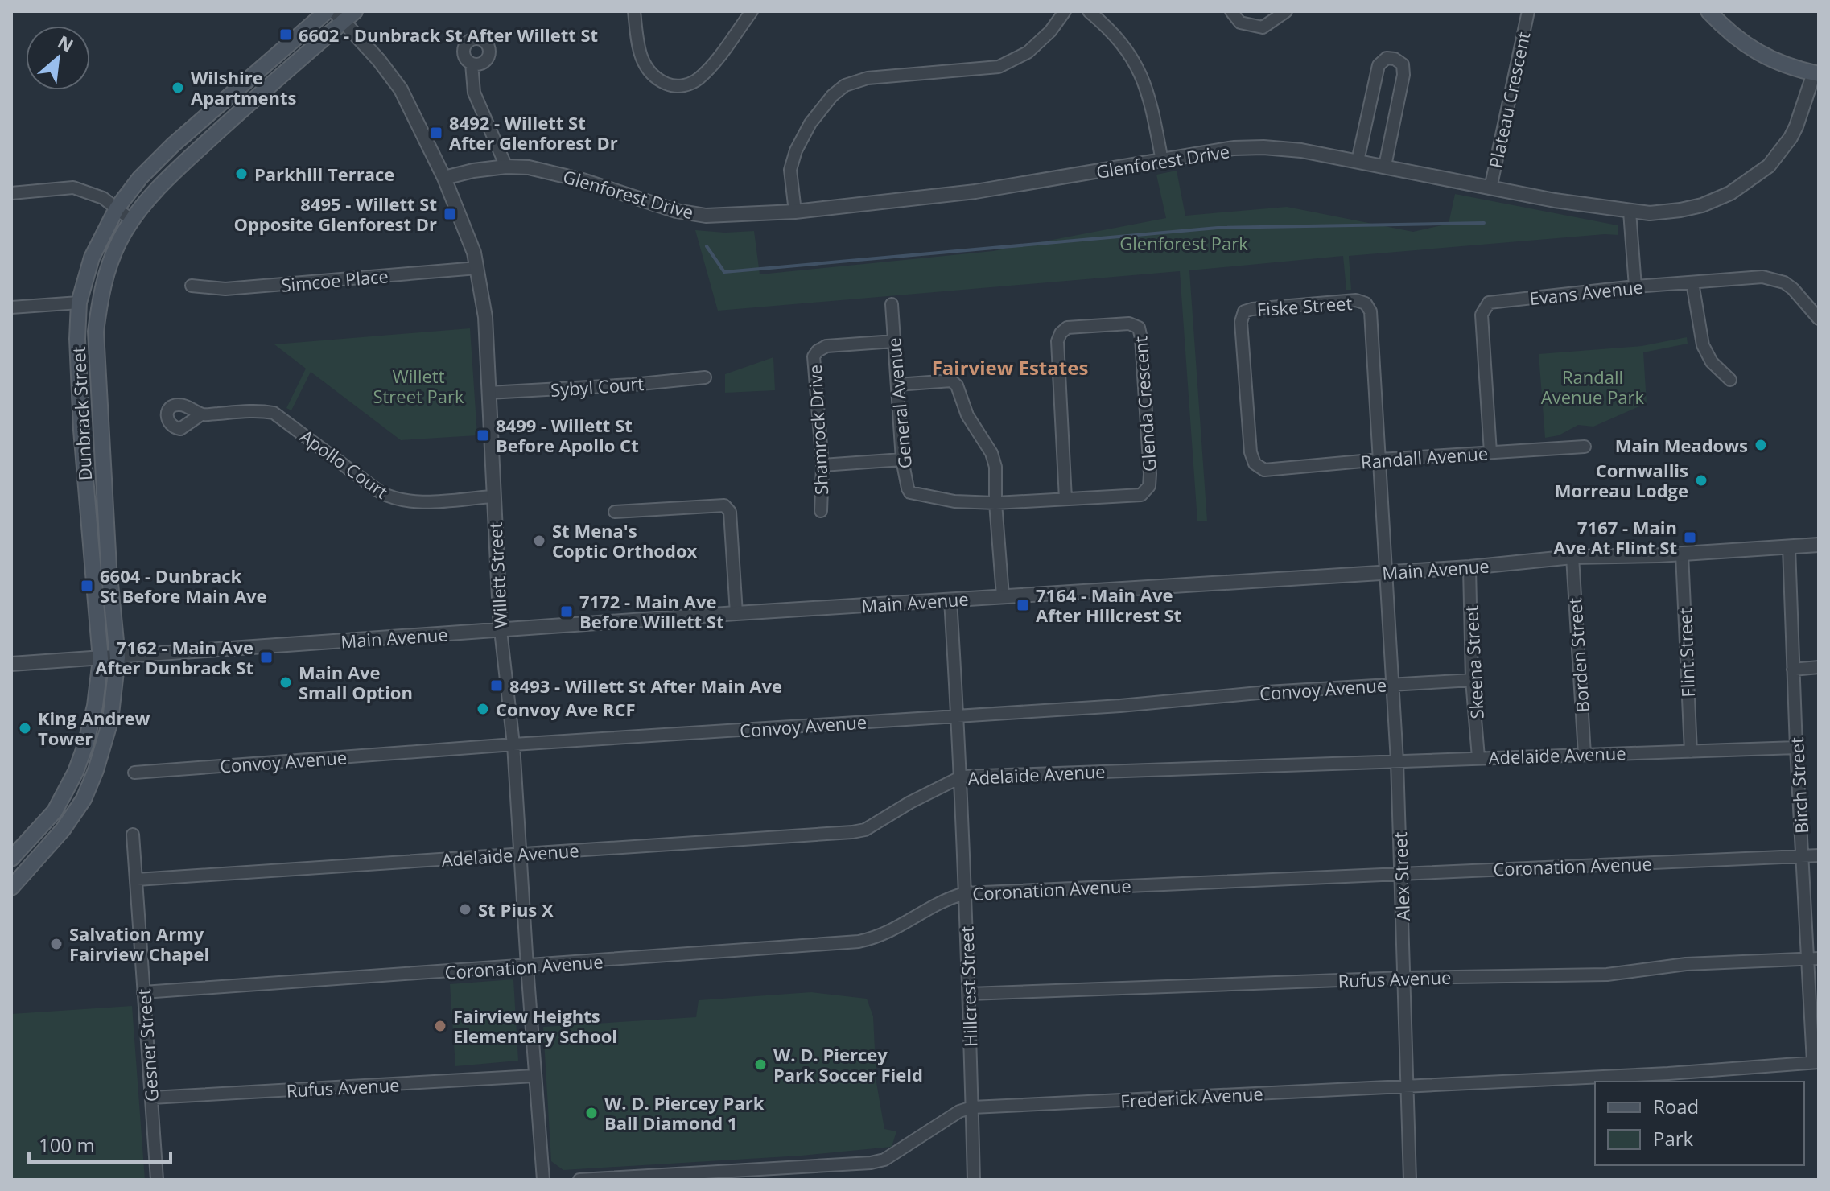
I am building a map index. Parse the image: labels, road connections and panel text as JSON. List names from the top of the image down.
{
  "streets": {
    "main road": ["Dunbrack Street"],
    "street": [
      "Plateau Crescent",
      "Glenforest Drive",
      "Simcoe Place",
      "Evans Avenue",
      "Fiske Street",
      "Sybyl Court",
      "General Avenue",
      "Glenda Crescent",
      "Shamrock Drive",
      "Randall Avenue",
      "Apollo Court",
      "Main Avenue",
      "Willett Street",
      "Flint Street",
      "Borden Street",
      "Skeena Street",
      "Convoy Avenue",
      "Adelaide Avenue",
      "Birch Street",
      "Coronation Avenue",
      "Alex Street",
      "Rufus Avenue",
      "Hillcrest Street",
      "Gesner Street",
      "Frederick Avenue"
    ]
  },
  "crossings": [
    ["Plateau Crescent", "Glenforest Drive"],
    ["Glenforest Drive", "Willett Street"],
    ["Simcoe Place", "Willett Street"],
    ["Evans Avenue", "Randall Avenue"],
    ["Fiske Street", "Randall Avenue"],
    ["Fiske Street", "Alex Street"],
    ["Sybyl Court", "Willett Street"],
    ["General Avenue", "Glenda Crescent"],
    ["General Avenue", "Shamrock Drive"],
    ["Dunbrack Street", "Main Avenue"],
    ["Dunbrack Street", "Willett Street"],
    ["Randall Avenue", "Alex Street"],
    ["Apollo Court", "Willett Street"],
    ["Main Avenue", "Willett Street"],
    ["Main Avenue", "Flint Street"],
    ["Main Avenue", "Borden Street"],
    ["Main Avenue", "Skeena Street"],
    ["Main Avenue", "Birch Street"],
    ["Main Avenue", "Alex Street"],
    ["Main Avenue", "Hillcrest Street"],
    ["Willett Street", "Convoy Avenue"],
    ["Willett Street", "Adelaide Avenue"],
    ["Willett Street", "Coronation Avenue"],
    ["Willett Street", "Rufus Avenue"],
    ["Flint Street", "Adelaide Avenue"],
    ["Borden Street", "Adelaide Avenue"],
    ["Skeena Street", "Convoy Avenue"],
    ["Skeena Street", "Adelaide Avenue"],
    ["Convoy Avenue", "Alex Street"],
    ["Convoy Avenue", "Hillcrest Street"],
    ["Adelaide Avenue", "Birch Street"],
    ["Adelaide Avenue", "Alex Street"],
    ["Adelaide Avenue", "Hillcrest Street"],
    ["Adelaide Avenue", "Gesner Street"],
    ["Birch Street", "Coronation Avenue"],
    ["Birch Street", "Rufus Avenue"],
    ["Birch Street", "Frederick Avenue"],
    ["Coronation Avenue", "Alex Street"],
    ["Coronation Avenue", "Hillcrest Street"],
    ["Coronation Avenue", "Gesner Street"],
    ["Alex Street", "Rufus Avenue"],
    ["Alex Street", "Frederick Avenue"],
    ["Rufus Avenue", "Hillcrest Street"],
    ["Rufus Avenue", "Gesner Street"],
    ["Hillcrest Street", "Frederick Avenue"]
  ],
  "districts": ["Fairview Estates"],
  "parks": ["Glenforest Park", "Willett Street Park", "Randall Avenue Park"],
  "places": {
    "transit": [
      "6602 - Dunbrack St After Willett St",
      "8492 - Willett St After Glenforest Dr",
      "8495 - Willett St Opposite Glenforest Dr",
      "8499 - Willett St Before Apollo Ct",
      "7167 - Main Ave At Flint St",
      "6604 - Dunbrack St Before Main Ave",
      "7164 - Main Ave After Hillcrest St",
      "7172 - Main Ave Before Willett St",
      "7162 - Main Ave After Dunbrack St",
      "8493 - Willett St After Main Ave"
    ],
    "other": [
      "Wilshire Apartments",
      "Parkhill Terrace",
      "Main Meadows",
      "Cornwallis Morreau Lodge",
      "St Mena's Coptic Orthodox",
      "Main Ave Small Option",
      "Convoy Ave RCF",
      "King Andrew Tower",
      "St Pius X",
      "Salvation Army Fairview Chapel",
      "Fairview Heights Elementary School",
      "W. D. Piercey Park Soccer Field",
      "W. D. Piercey Park Ball Diamond 1"
    ]
  },
  "legend": ["Road", "Park"],
  "scale_bar": "100 m",
  "north": "top right"
}
